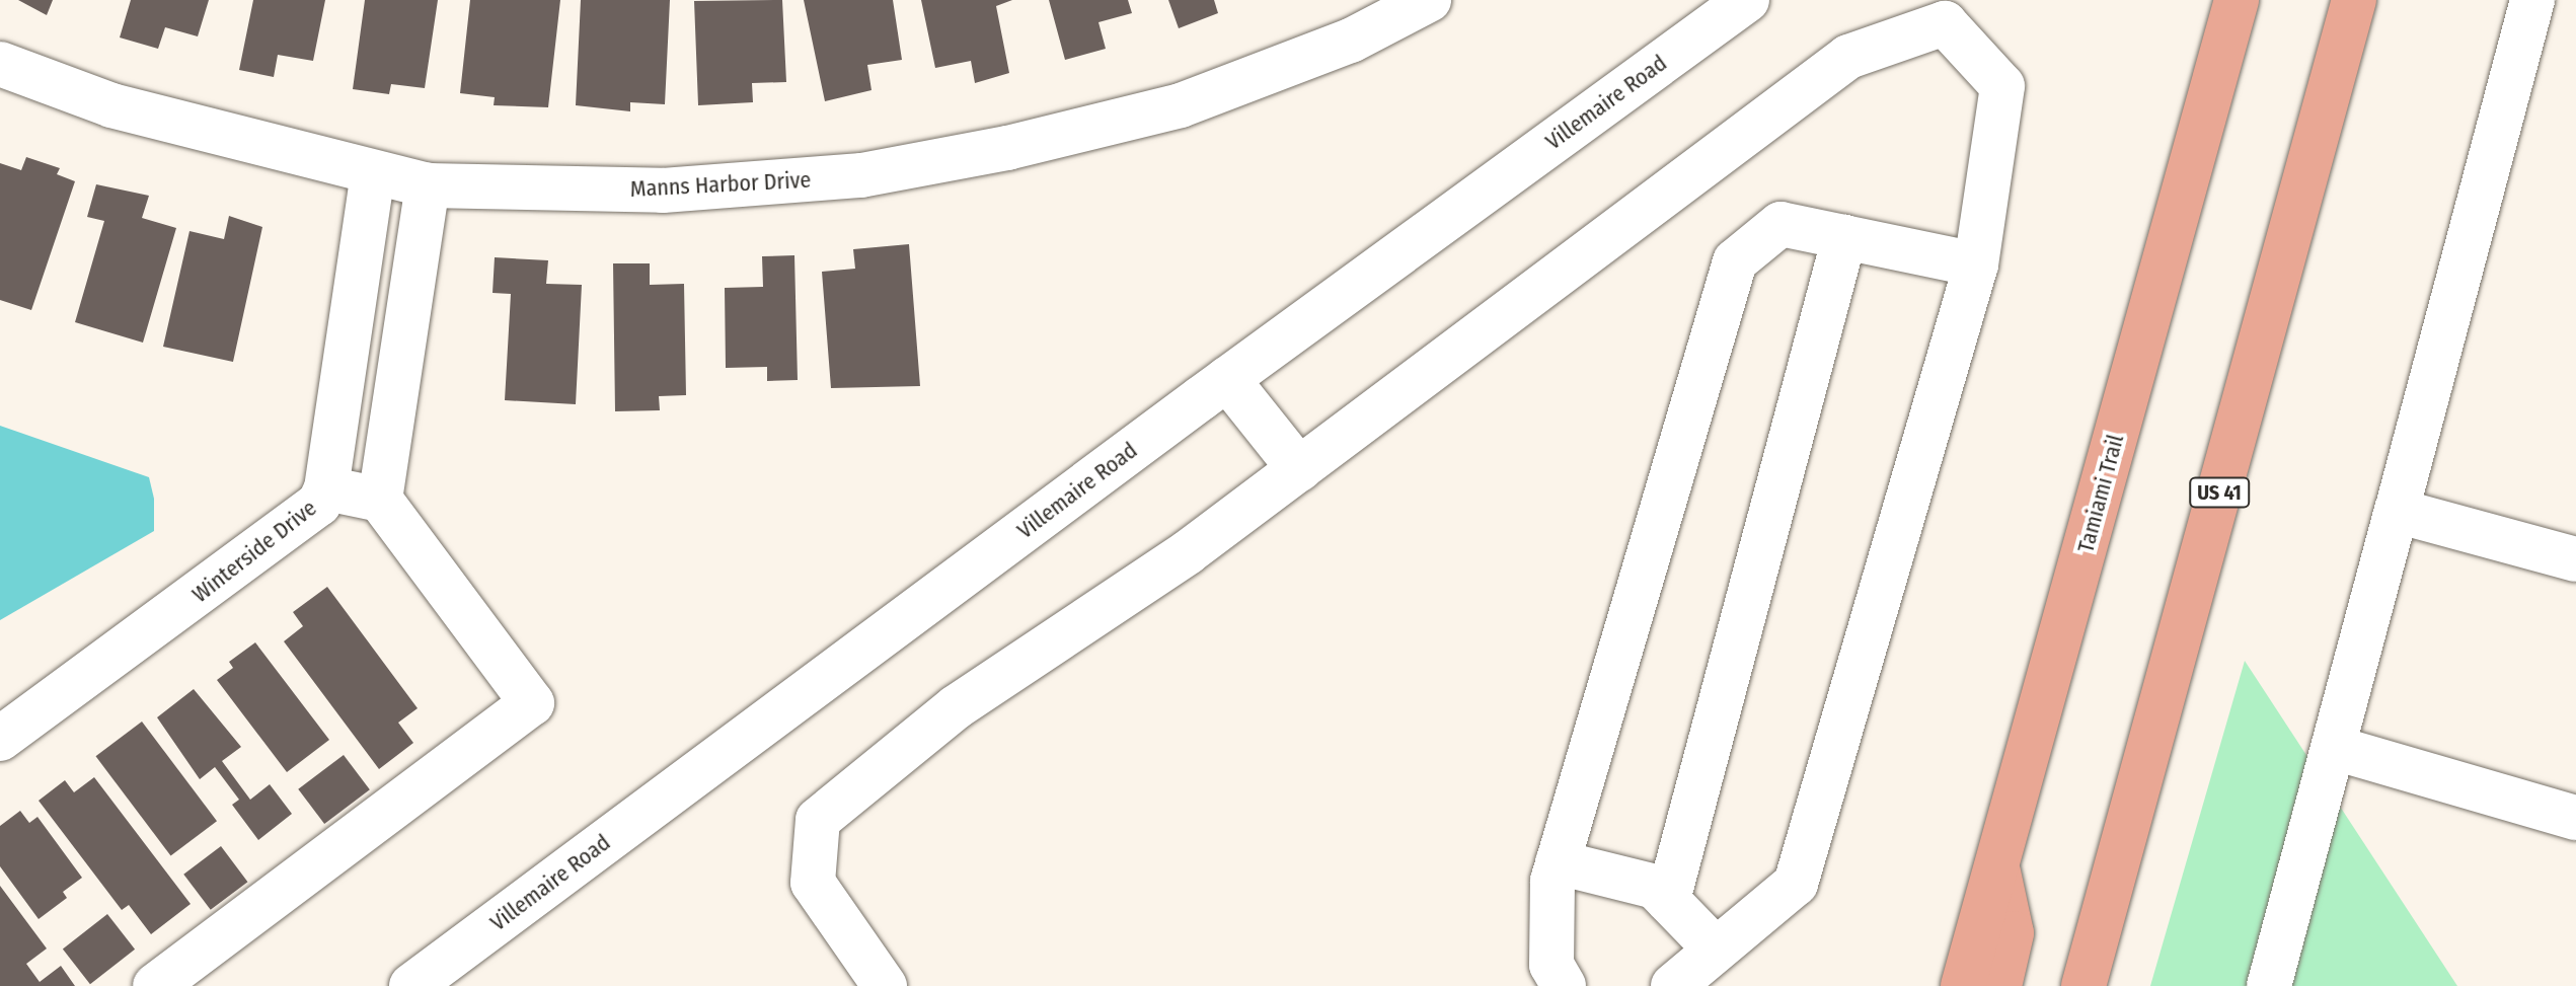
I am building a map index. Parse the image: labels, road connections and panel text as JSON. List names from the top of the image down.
{
  "streets": {
    "main road": ["US 41", "Tamiami Trail"],
    "street": ["Villemaire Road", "Manns Harbor Drive", "Winterside Drive"]
  },
  "crossings": [
    ["Manns Harbor Drive", "Winterside Drive"]
  ]
}
